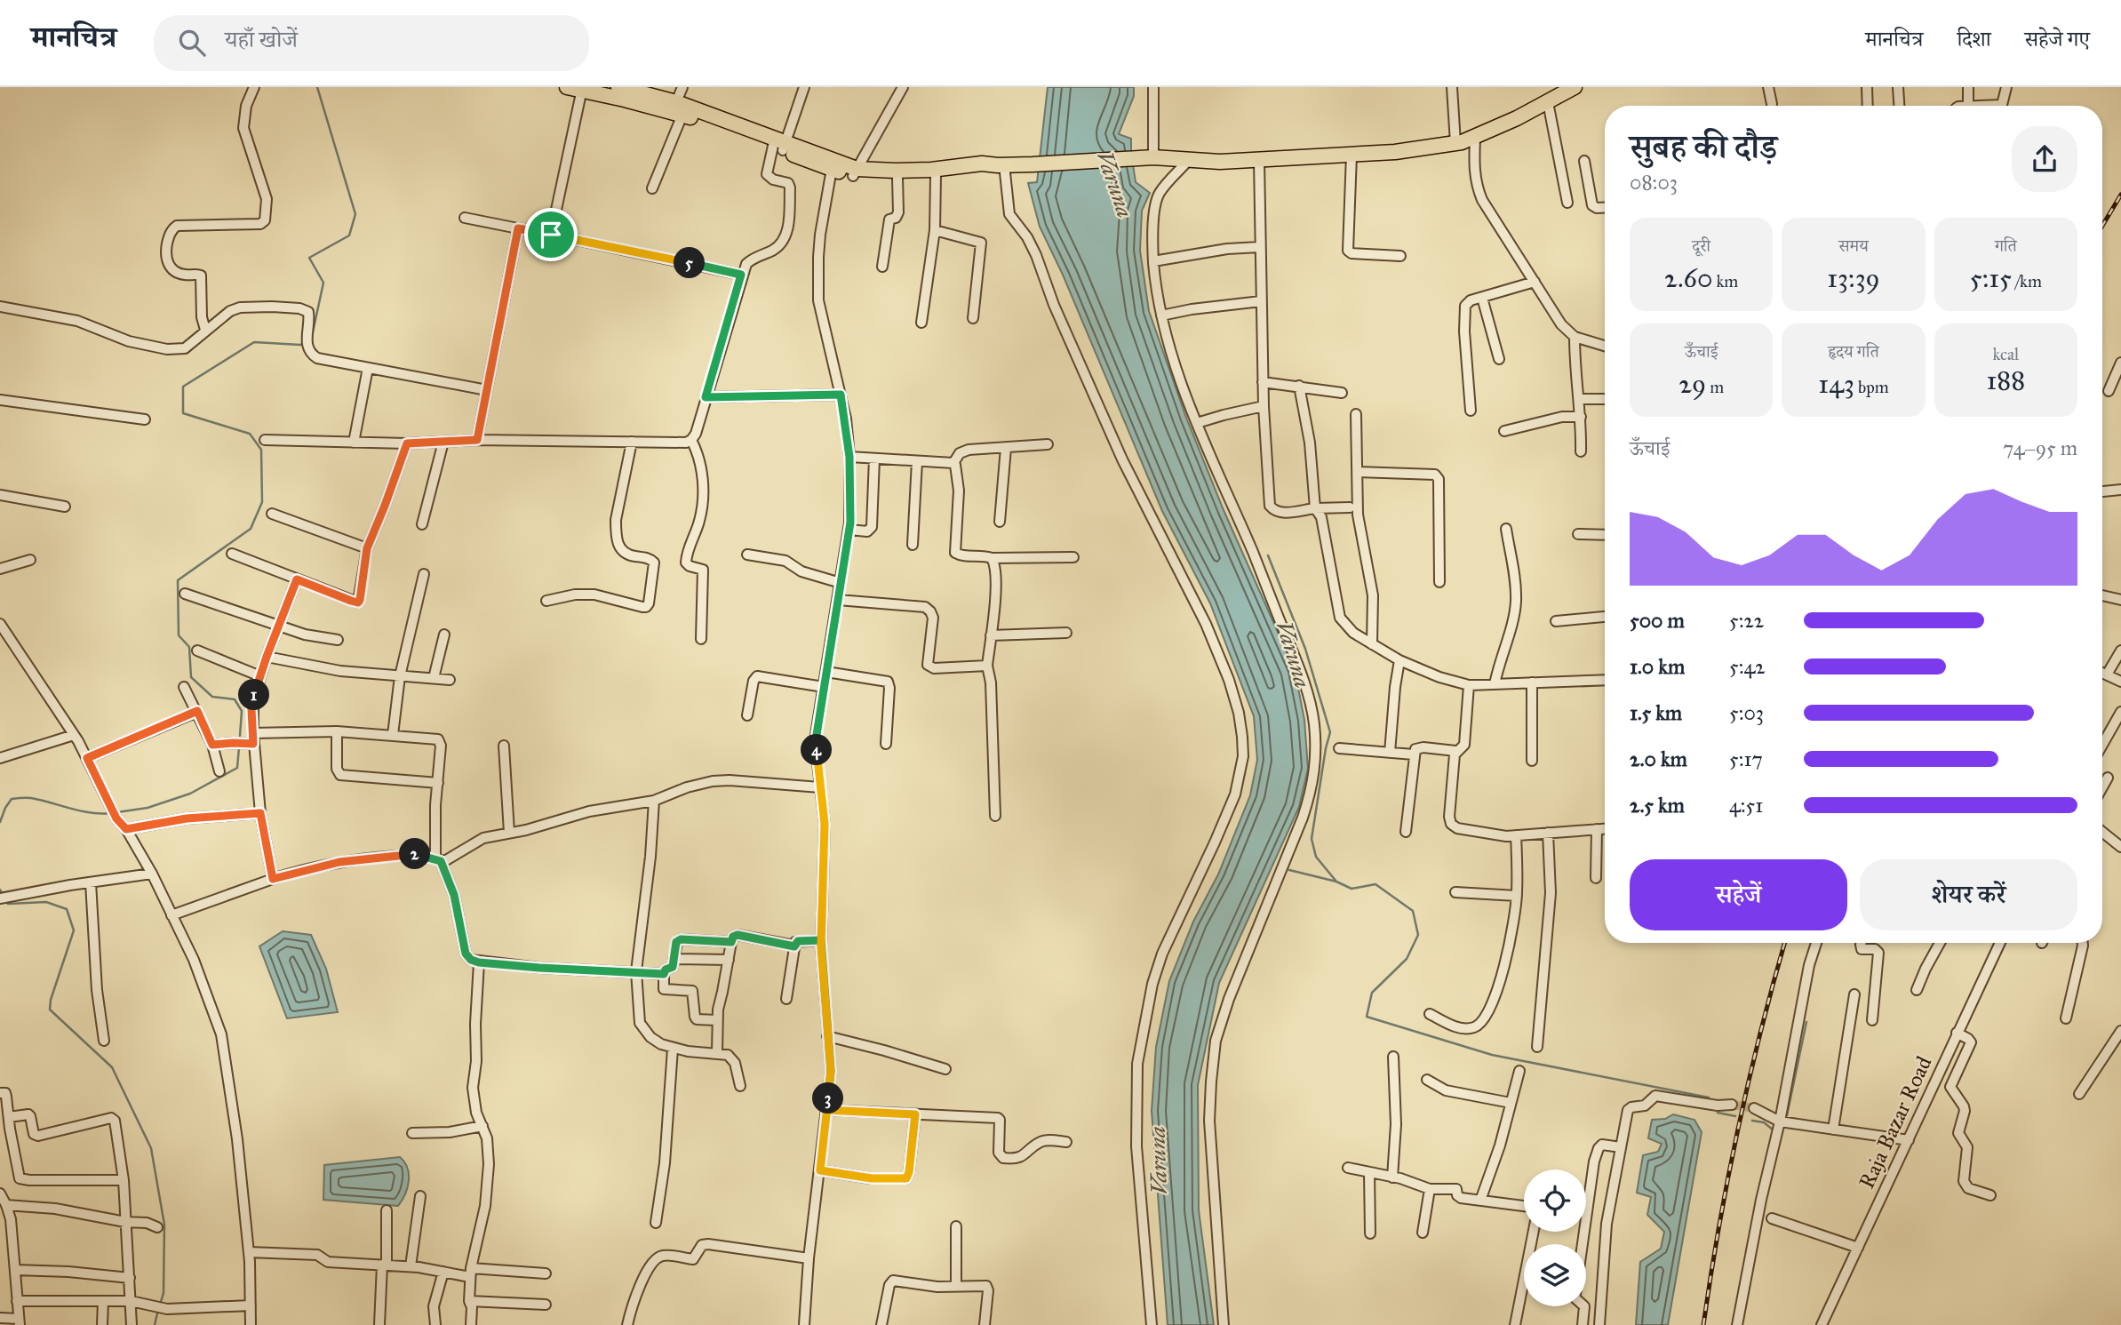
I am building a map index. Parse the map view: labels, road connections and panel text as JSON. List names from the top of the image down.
{
  "streets": {
    "street": ["Raja Bazar Road"]
  },
  "water": ["Varuna"],
  "page": {
    "header": "मानचित्र",
    "search": "यहाँ खोजें",
    "nav": ["मानचित्र", "दिशा", "सहेजे गए"],
    "heading": ["सुबह की दौड़", "08:03"],
    "stats": [
      ["दूरी", "2.60 km"],
      ["समय", "13:39"],
      ["गति", "5:15 /km"],
      ["ऊँचाई", "29 m"],
      ["हृदय गति", "143 bpm"],
      ["kcal", "188"]
    ],
    "pins": [
      "5",
      "1",
      "4",
      "2",
      "3"
    ],
    "chart": ["ऊँचाई", "74–95 m"],
    "list": [
      {
        "name": "500 m",
        "note": "5:22"
      },
      {
        "name": "1.0 km",
        "note": "5:42"
      },
      {
        "name": "1.5 km",
        "note": "5:03"
      },
      {
        "name": "2.0 km",
        "note": "5:17"
      },
      {
        "name": "2.5 km",
        "note": "4:51"
      }
    ],
    "buttons": ["सहेजें", "शेयर करें"]
  }
}
